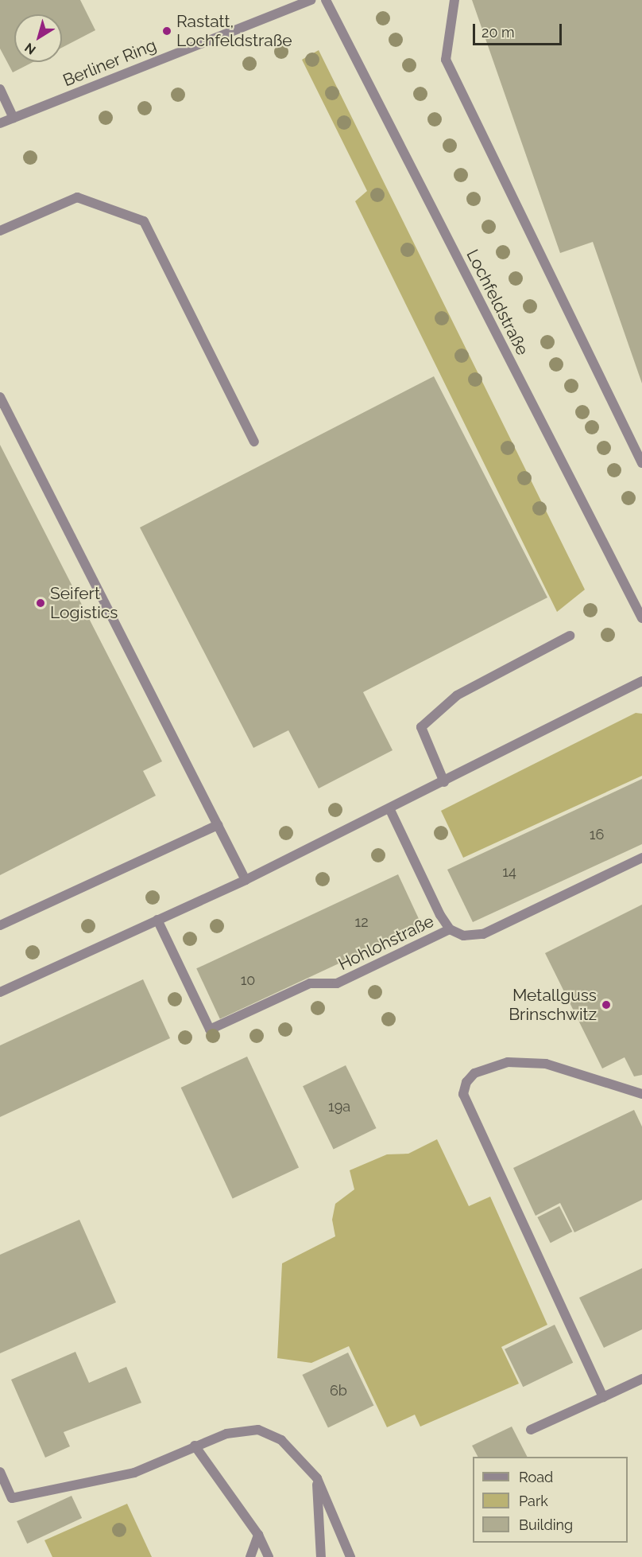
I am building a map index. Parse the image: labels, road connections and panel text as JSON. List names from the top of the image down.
{
  "streets": {
    "street": ["Berliner Ring", "Lochfeldstraße", "Hohlohstraße"]
  },
  "places": ["Rastatt, Lochfeldstraße", "Seifert Logistics", "Metallguss Brinschwitz"],
  "house_numbers": [
    "16",
    "14",
    "12",
    "10",
    "19a",
    "6b"
  ],
  "legend": ["Road", "Park", "Building"],
  "scale_bar": "20 m",
  "north": "bottom left"
}
